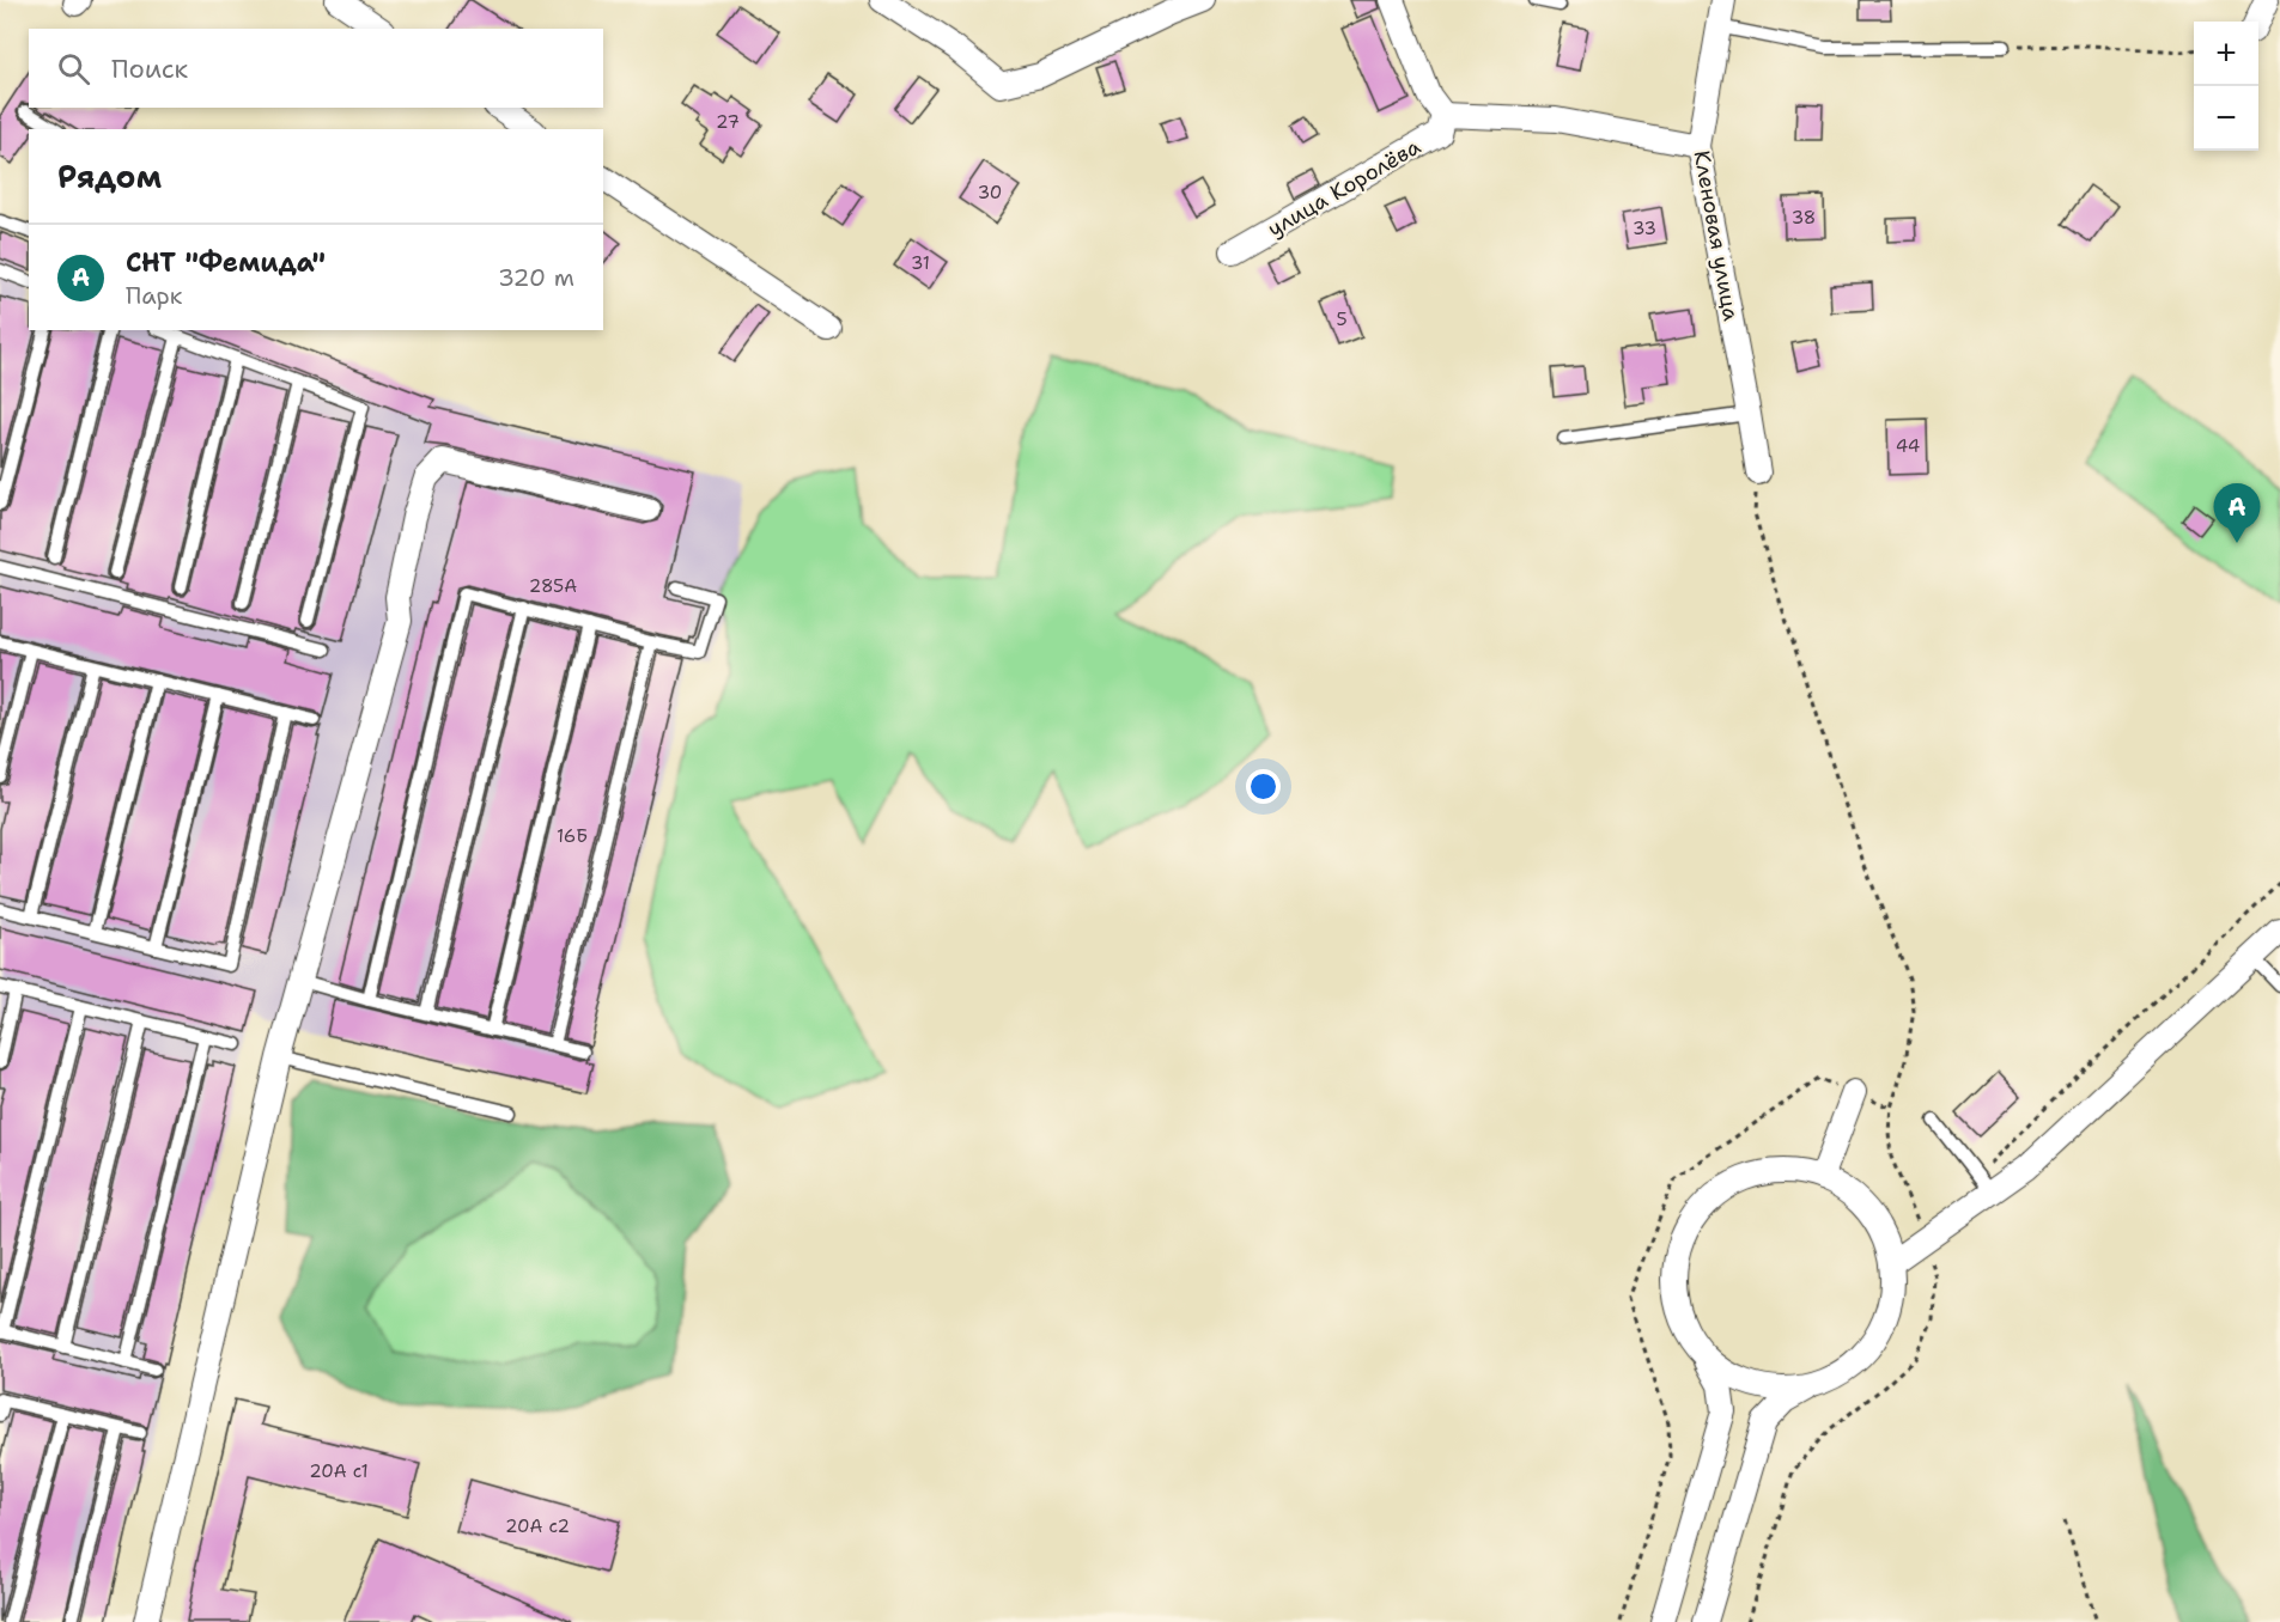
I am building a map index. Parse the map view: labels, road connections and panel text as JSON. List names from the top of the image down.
{
  "streets": {
    "street": ["улица Королёва", "Кленовая улица"]
  },
  "house_numbers": [
    "27",
    "30",
    "38",
    "33",
    "31",
    "5",
    "44",
    "285А",
    "16Б",
    "20А с1",
    "20А с2"
  ],
  "page": {
    "map_buttons": ["+", "−"],
    "search": "Поиск",
    "heading": "Рядом",
    "list": [
      {
        "mark": "A",
        "name": "СНТ \"Фемида\"",
        "note": "Парк",
        "value": "320 m"
      }
    ],
    "pins": "A"
  }
}
